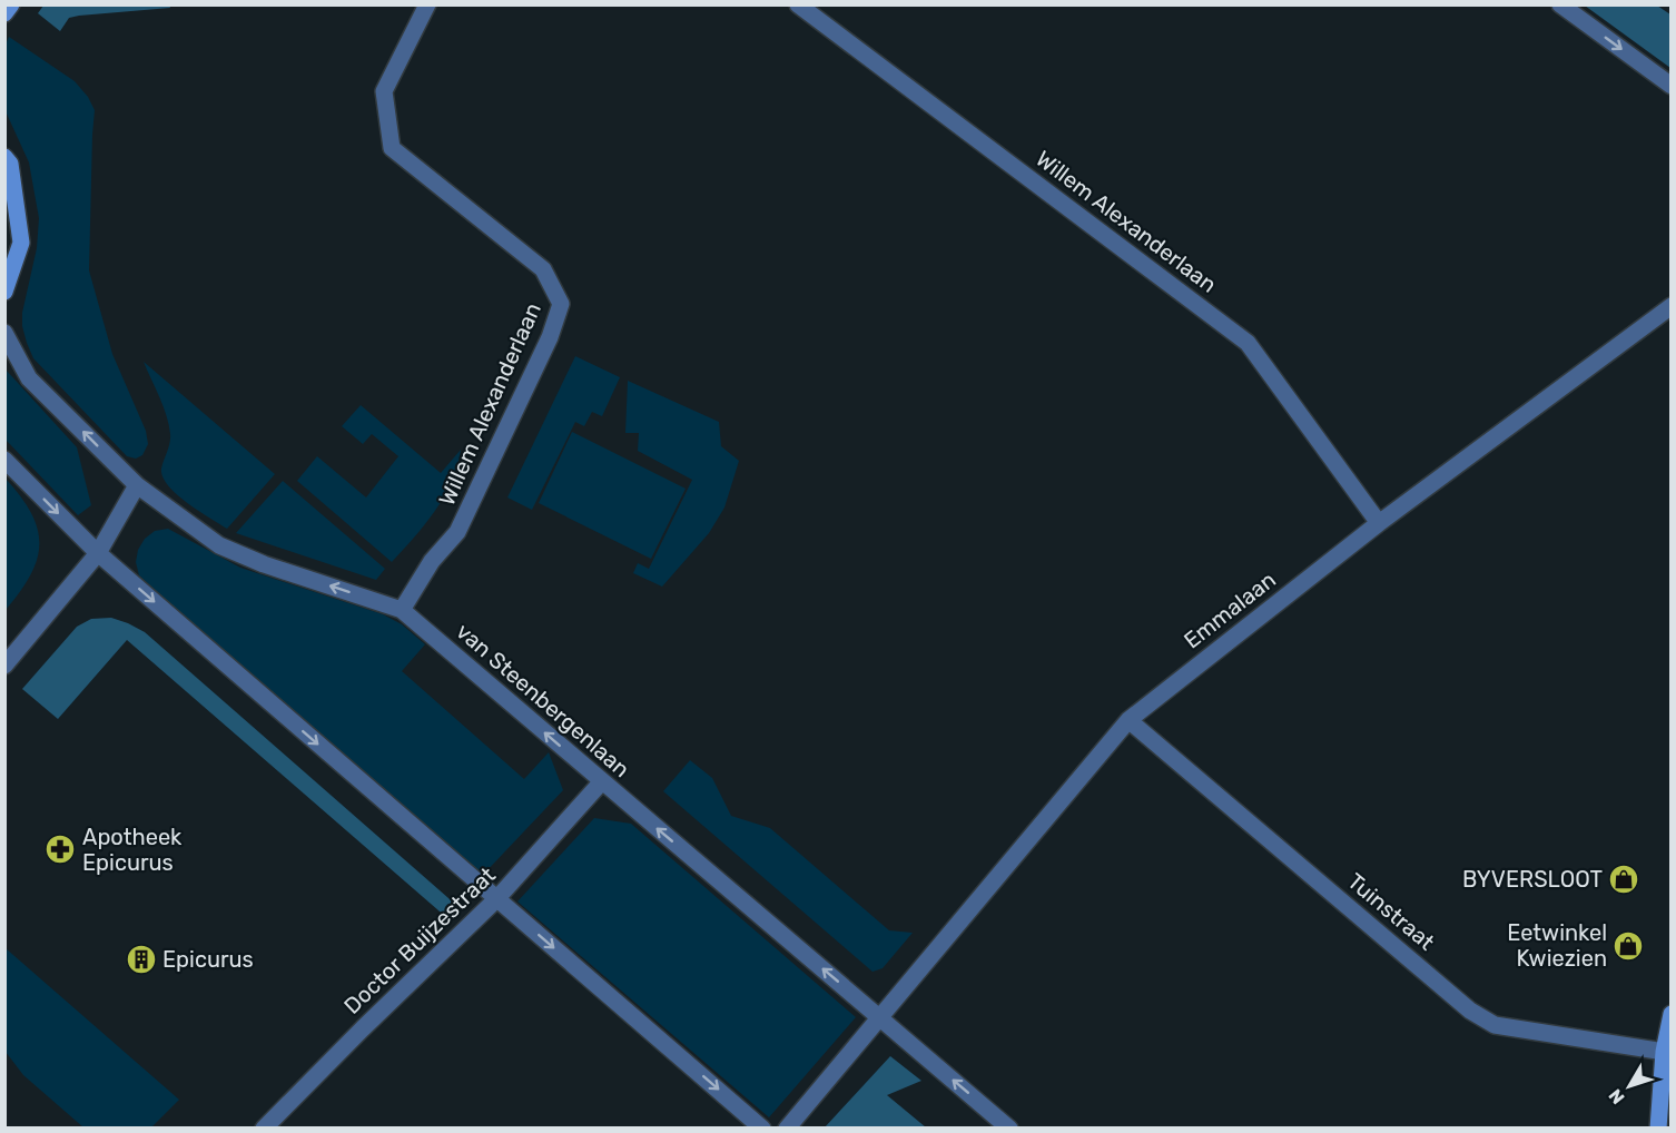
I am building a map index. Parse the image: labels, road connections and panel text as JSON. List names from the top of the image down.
{
  "streets": {
    "street": [
      "Willem Alexanderlaan",
      "Emmalaan",
      "van Steenbergenlaan",
      "Tuinstraat",
      "Doctor Buijzestraat"
    ]
  },
  "crossings": [
    ["Willem Alexanderlaan", "Emmalaan"],
    ["Willem Alexanderlaan", "van Steenbergenlaan"],
    ["Emmalaan", "van Steenbergenlaan"],
    ["Emmalaan", "Tuinstraat"],
    ["van Steenbergenlaan", "Doctor Buijzestraat"]
  ],
  "places": {
    "pharmacy": ["Apotheek Epicurus"],
    "shop": ["BYVERSLOOT", "Eetwinkel Kwiezien"],
    "building": ["Epicurus"]
  },
  "north": "bottom left"
}
